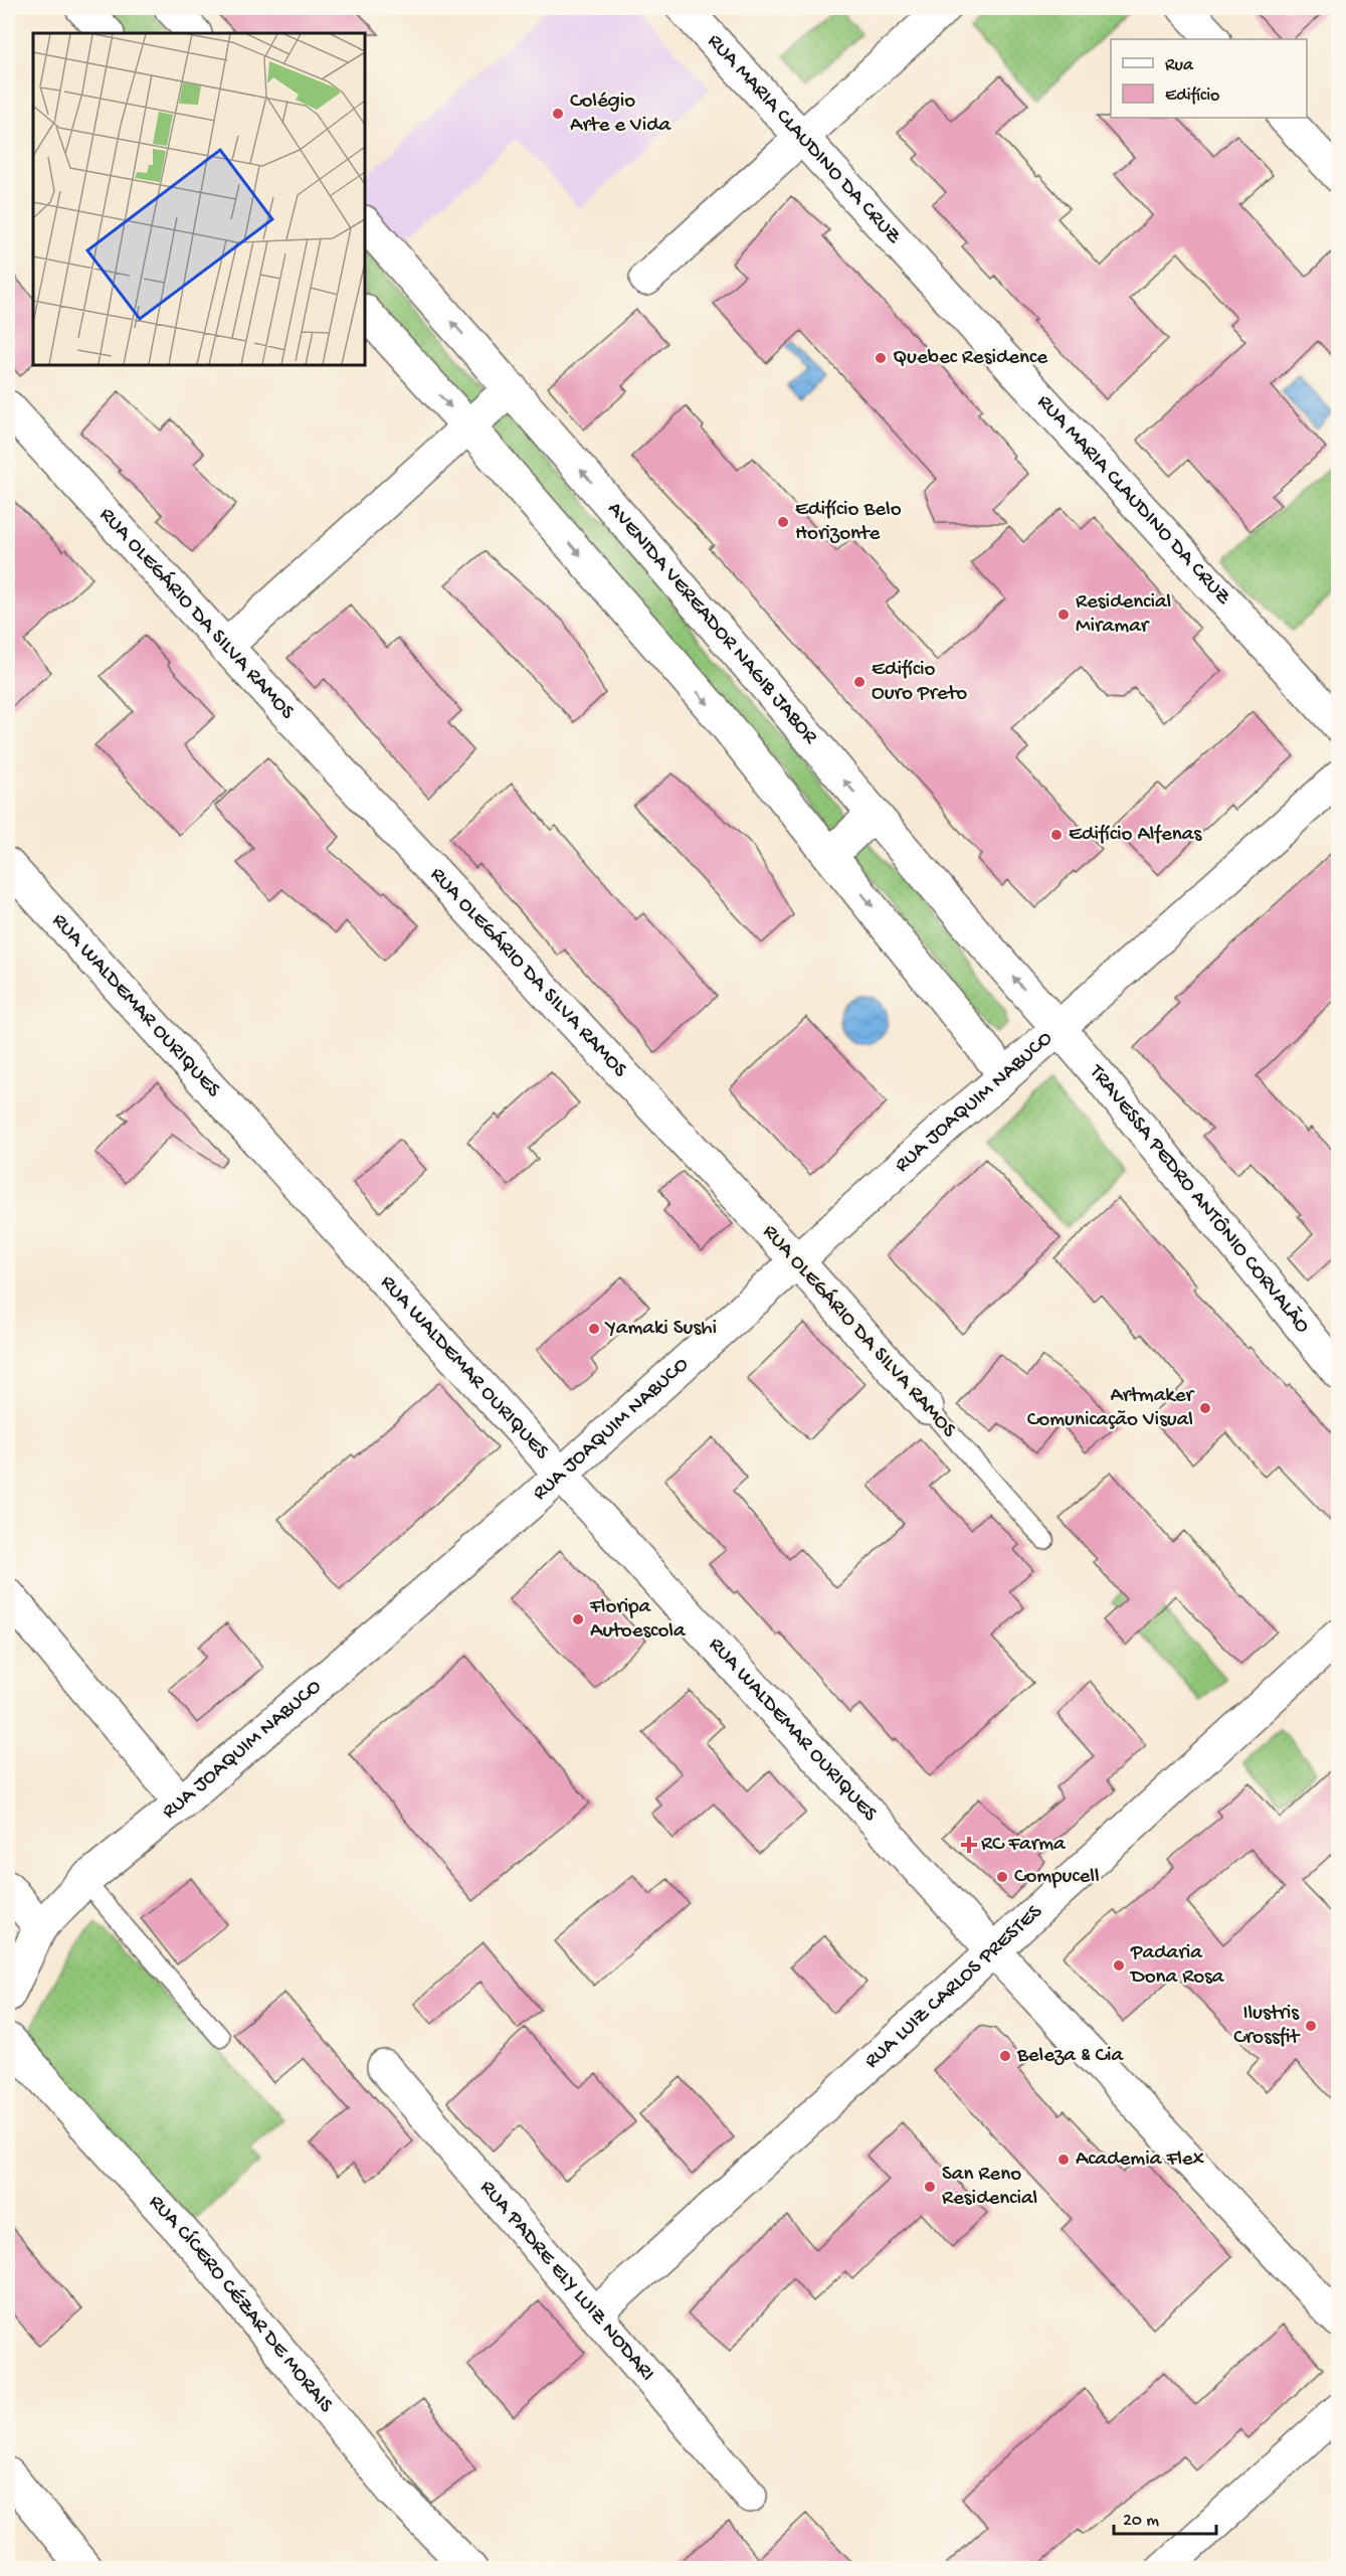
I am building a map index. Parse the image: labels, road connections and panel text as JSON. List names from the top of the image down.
{
  "streets": {
    "street": [
      "RUA MARIA CLAUDINO DA CRUZ",
      "RUA OLEGÁRIO DA SILVA RAMOS",
      "AVENIDA VEREADOR NAGIB JABOR",
      "RUA WALDEMAR OURIQUES",
      "RUA JOAQUIM NABUCO",
      "TRAVESSA PEDRO ANTÔNIO CORVALÃO",
      "RUA LUIZ CARLOS PRESTES",
      "RUA PADRE ELY LUIZ NODARI",
      "RUA CÍCERO CÉZAR DE MORAIS"
    ]
  },
  "crossings": [
    ["RUA OLEGÁRIO DA SILVA RAMOS", "RUA JOAQUIM NABUCO"],
    ["AVENIDA VEREADOR NAGIB JABOR", "RUA JOAQUIM NABUCO"],
    ["AVENIDA VEREADOR NAGIB JABOR", "TRAVESSA PEDRO ANTÔNIO CORVALÃO"],
    ["RUA WALDEMAR OURIQUES", "RUA JOAQUIM NABUCO"],
    ["RUA WALDEMAR OURIQUES", "RUA LUIZ CARLOS PRESTES"],
    ["RUA JOAQUIM NABUCO", "TRAVESSA PEDRO ANTÔNIO CORVALÃO"],
    ["RUA LUIZ CARLOS PRESTES", "RUA PADRE ELY LUIZ NODARI"]
  ],
  "places": {
    "other": [
      "Colégio Arte e Vida",
      "Quebec Residence",
      "Edifício Belo Horizonte",
      "Residencial Miramar",
      "Edifício Ouro Preto",
      "Edifício Alfenas",
      "Yamaki Sushi",
      "Artmaker Comunicação Visual",
      "Floripa Autoescola",
      "Compucell",
      "Padaria Dona Rosa",
      "Ilustris Crossfit",
      "Beleza & Cia",
      "Academia Flex",
      "San Reno Residencial"
    ],
    "health": ["RC Farma"]
  },
  "legend": ["Rua", "Edifício"],
  "scale_bar": "20 m"
}
